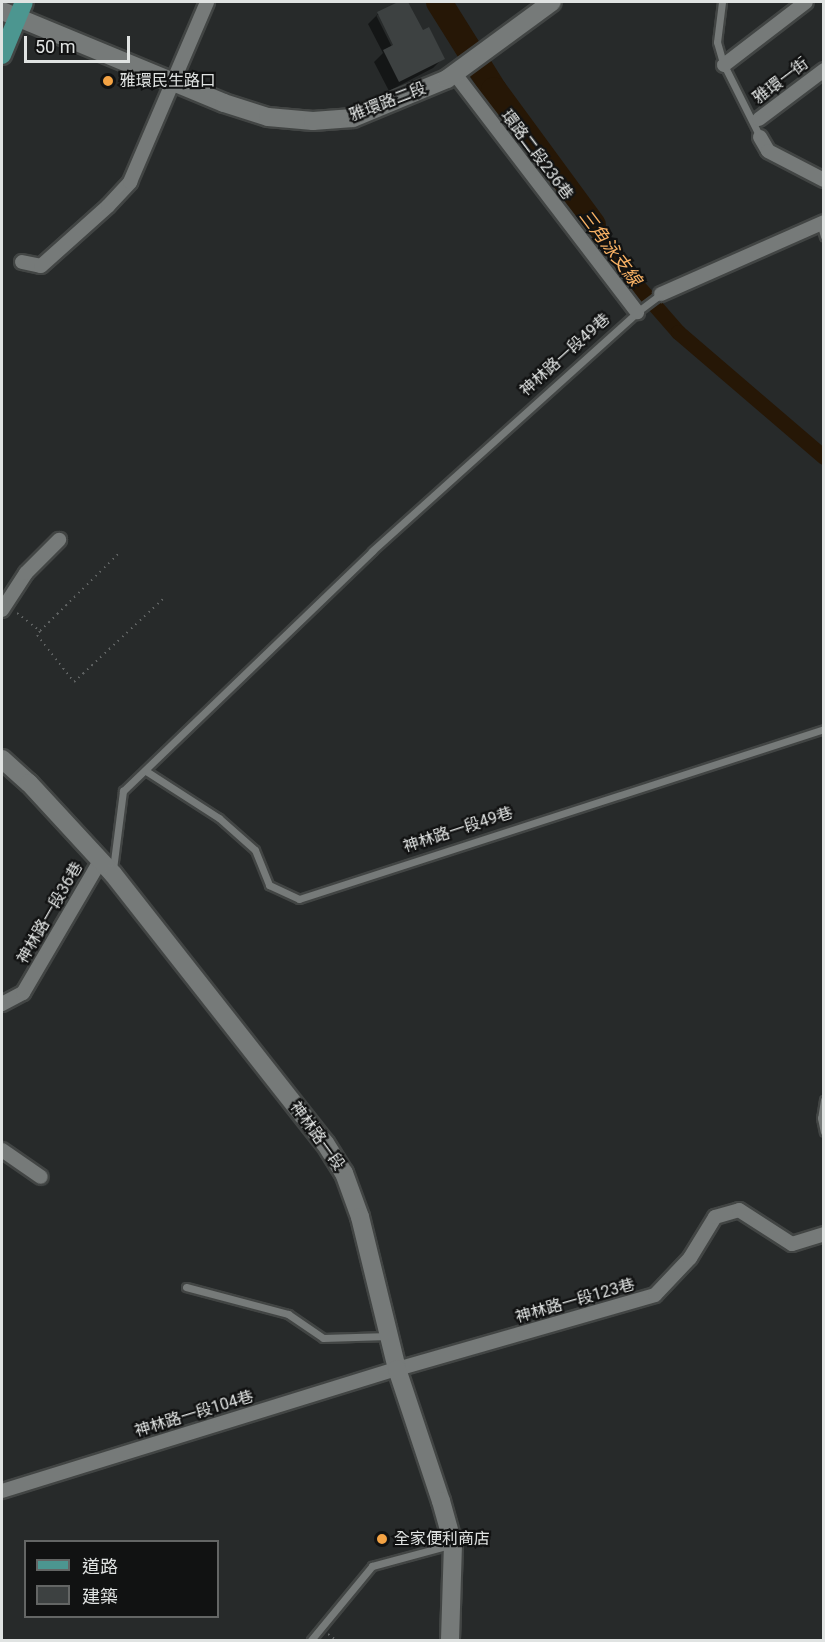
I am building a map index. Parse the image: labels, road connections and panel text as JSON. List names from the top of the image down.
{
  "streets": {
    "street": [
      "雅環一街",
      "雅環路二段",
      "環路二段236巷",
      "神林路一段36巷",
      "神林路一段",
      "神林路一段123巷",
      "神林路一段104巷"
    ],
    "lane": ["神林路一段49巷"]
  },
  "crossings": [
    ["雅環路二段", "環路二段236巷"],
    ["環路二段236巷", "神林路一段49巷"],
    ["神林路一段49巷", "神林路一段36巷"],
    ["神林路一段49巷", "神林路一段"],
    ["神林路一段36巷", "神林路一段"],
    ["神林路一段", "神林路一段123巷"],
    ["神林路一段", "神林路一段104巷"],
    ["神林路一段123巷", "神林路一段104巷"]
  ],
  "water": ["三角泳支線"],
  "places": ["雅環民生路口", "全家便利商店"],
  "legend": ["道路", "建築"],
  "scale_bar": "50 m"
}
